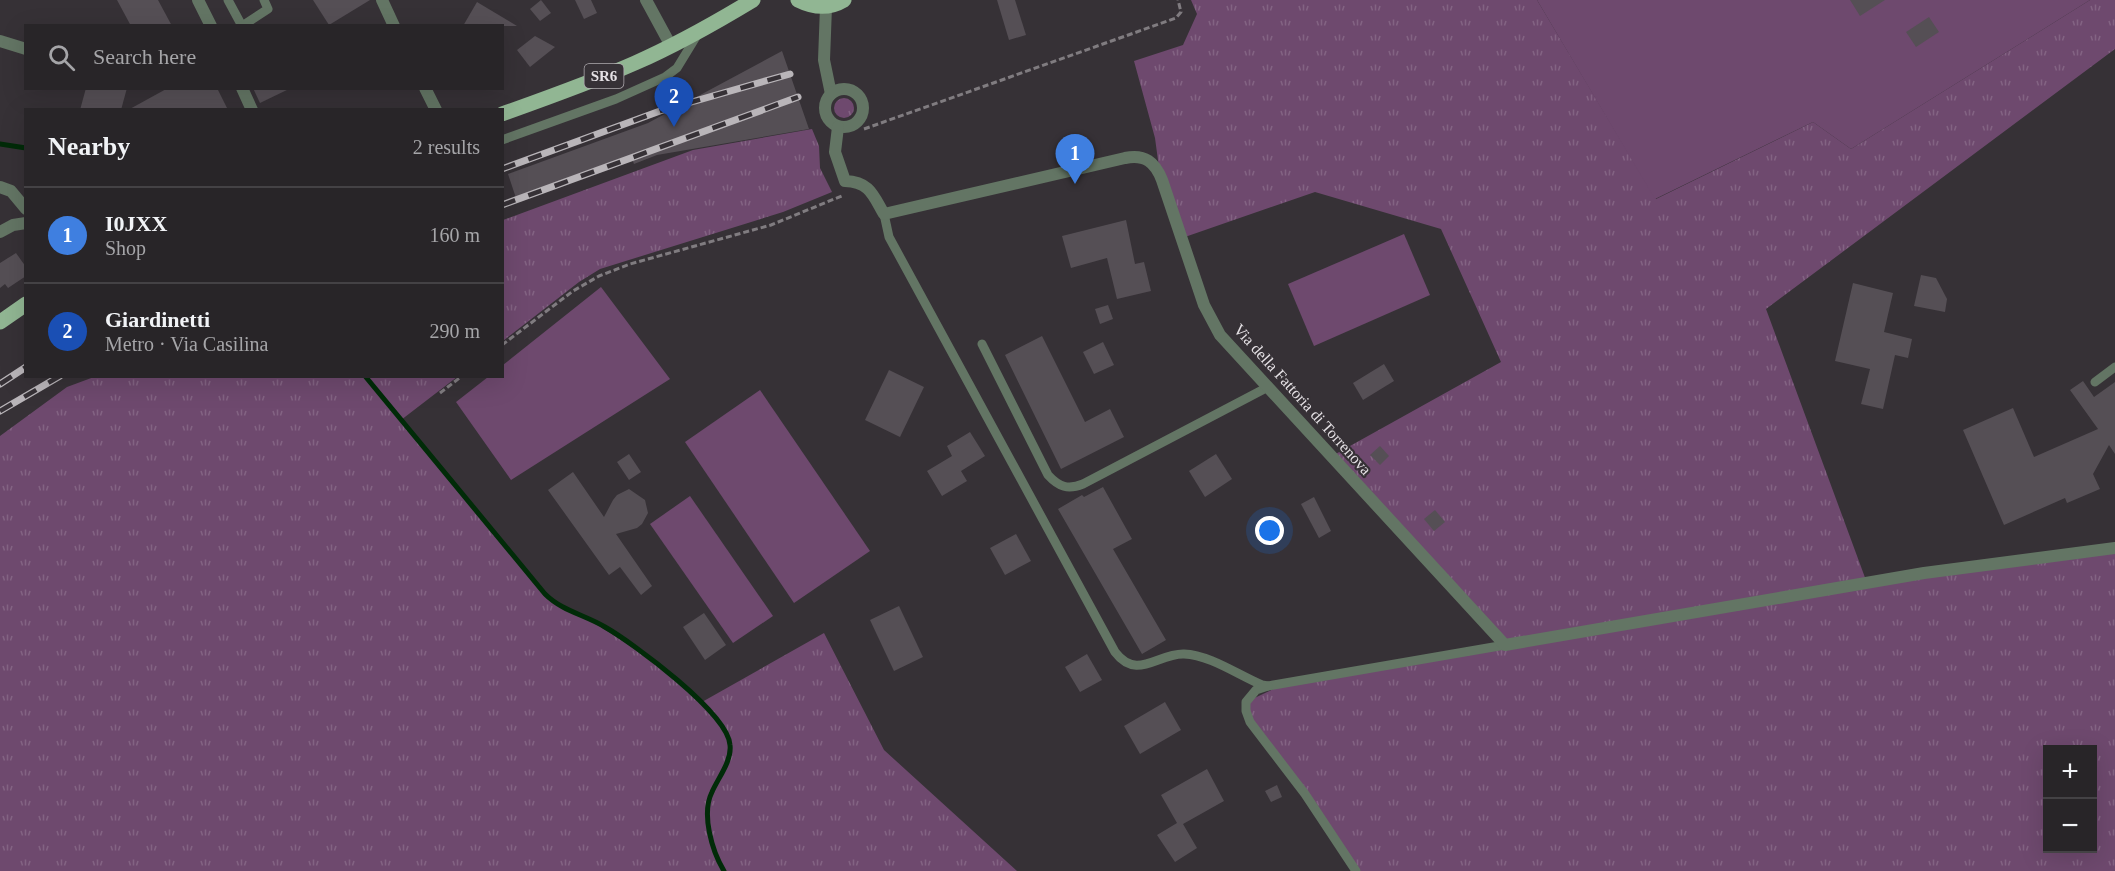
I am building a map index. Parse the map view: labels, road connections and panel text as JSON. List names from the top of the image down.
{
  "streets": {
    "main road": ["SR6"],
    "street": ["Via della Fattoria di Torrenova"]
  },
  "page": {
    "search": "Search here",
    "pins": ["2", "1"],
    "heading": ["Nearby", "2 results"],
    "list": [
      {
        "mark": "1",
        "name": "I0JXX",
        "note": "Shop",
        "value": "160 m"
      },
      {
        "mark": "2",
        "name": "Giardinetti",
        "note": "Metro · Via Casilina",
        "value": "290 m"
      }
    ],
    "map_buttons": ["+", "−"]
  }
}
